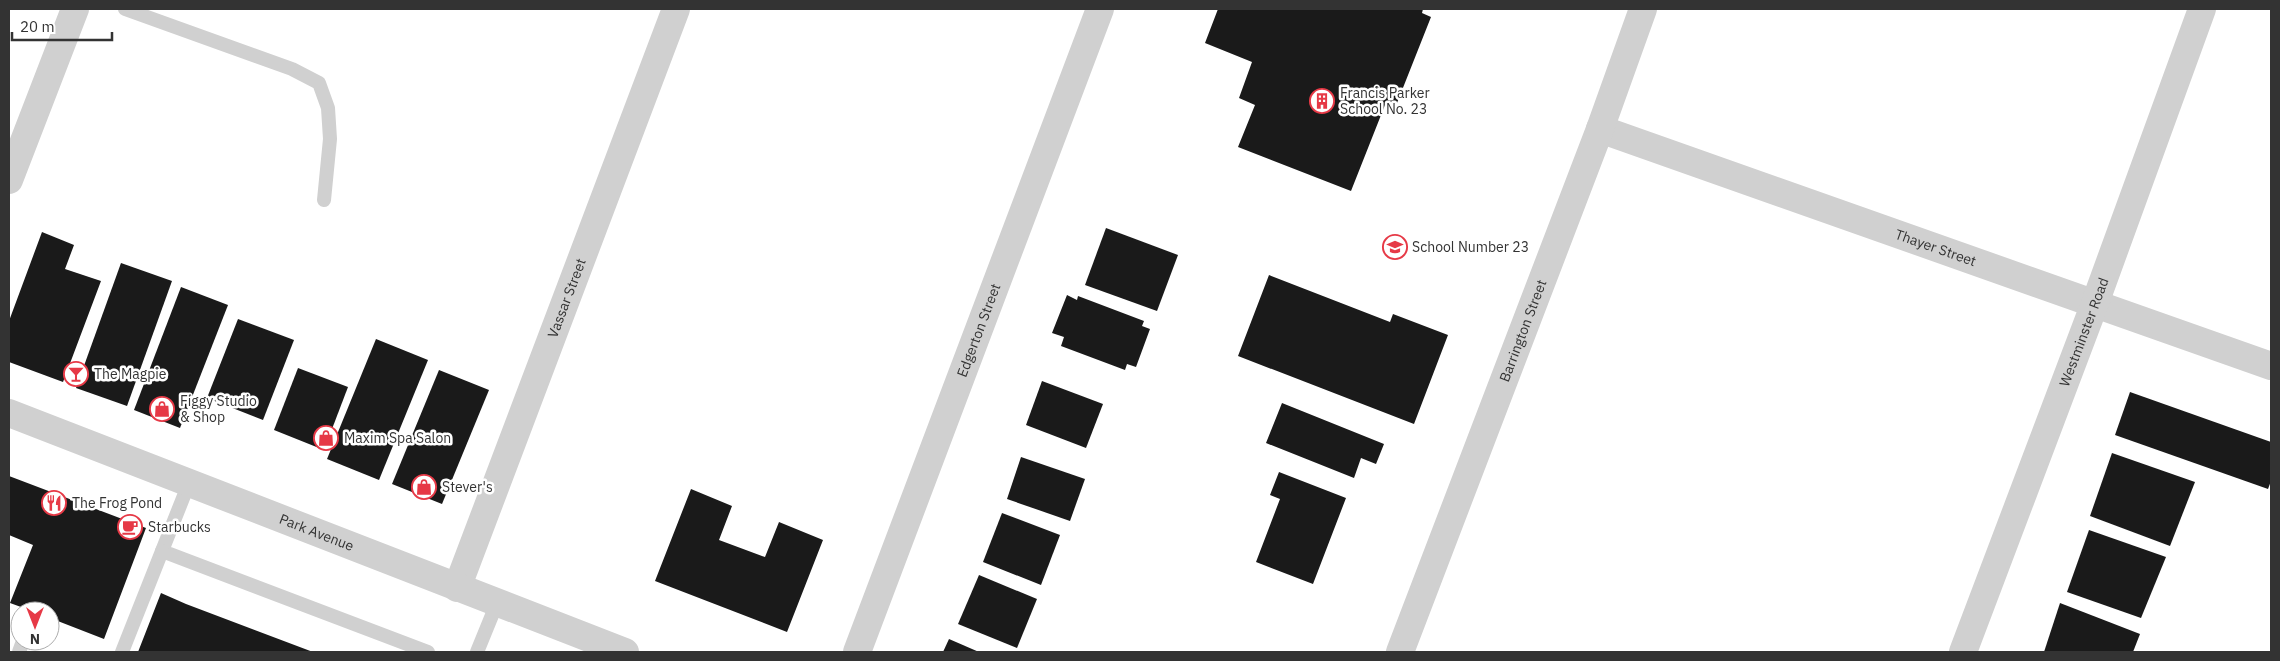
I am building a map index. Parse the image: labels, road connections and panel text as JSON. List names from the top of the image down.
{
  "streets": {
    "street": [
      "Thayer Street",
      "Vassar Street",
      "Edgerton Street",
      "Barrington Street",
      "Westminster Road",
      "Park Avenue"
    ]
  },
  "crossings": [
    ["Thayer Street", "Barrington Street"],
    ["Thayer Street", "Westminster Road"],
    ["Vassar Street", "Park Avenue"]
  ],
  "places": {
    "building": ["Francis Parker School No. 23"],
    "school or university": ["School Number 23"],
    "bar": ["The Magpie"],
    "shop": ["Figgy Studio & Shop", "Maxim Spa Salon", "Stever's"],
    "restaurant": ["The Frog Pond"],
    "cafe": ["Starbucks"]
  },
  "scale_bar": "20 m",
  "north": "bottom"
}
